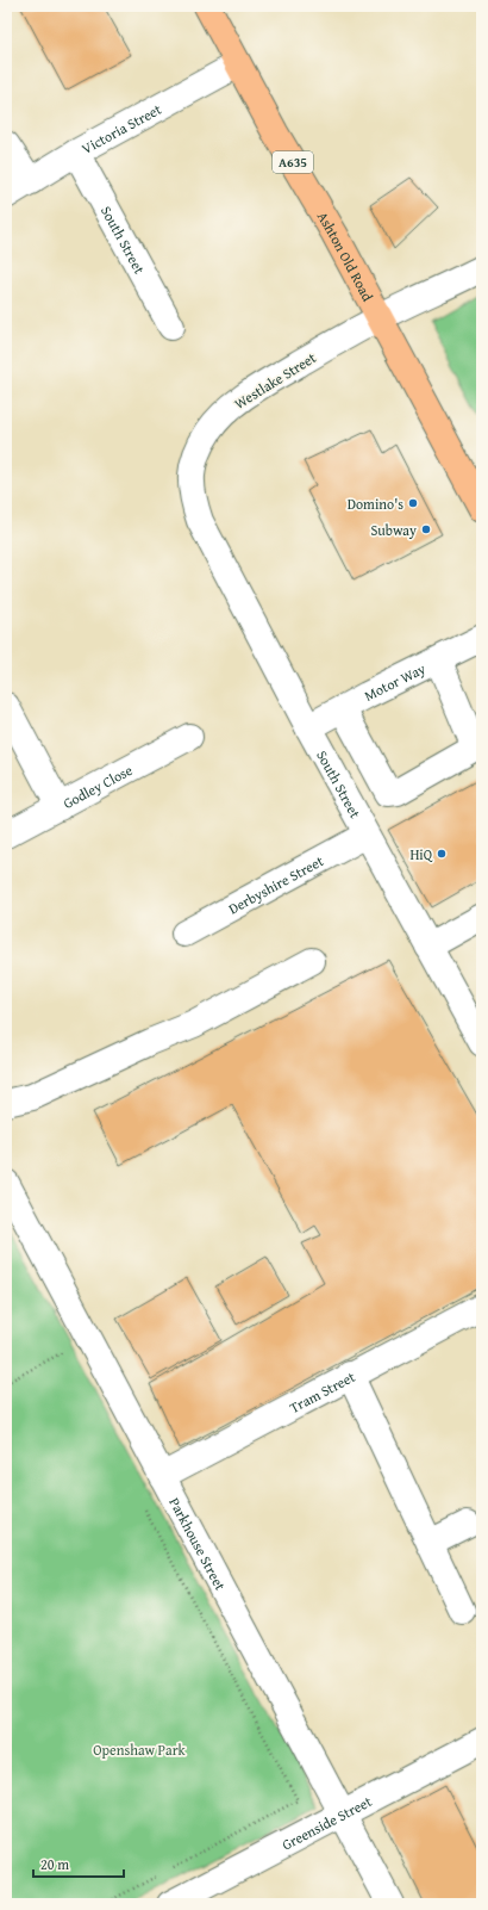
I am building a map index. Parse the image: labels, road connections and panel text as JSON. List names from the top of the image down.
{
  "streets": {
    "highway": ["A635", "Ashton Old Road"],
    "street": [
      "Victoria Street",
      "South Street",
      "Westlake Street",
      "Motor Way",
      "Godley Close",
      "Derbyshire Street",
      "Tram Street",
      "Parkhouse Street",
      "Greenside Street"
    ]
  },
  "crossings": [
    ["Victoria Street", "South Street"],
    ["Victoria Street", "Ashton Old Road"],
    ["South Street", "Westlake Street"],
    ["South Street", "Motor Way"],
    ["South Street", "Derbyshire Street"],
    ["Ashton Old Road", "Westlake Street"],
    ["Tram Street", "Parkhouse Street"],
    ["Parkhouse Street", "Greenside Street"]
  ],
  "parks": ["Openshaw Park"],
  "places": ["Domino's", "Subway", "HiQ"],
  "scale_bar": "20 m"
}
